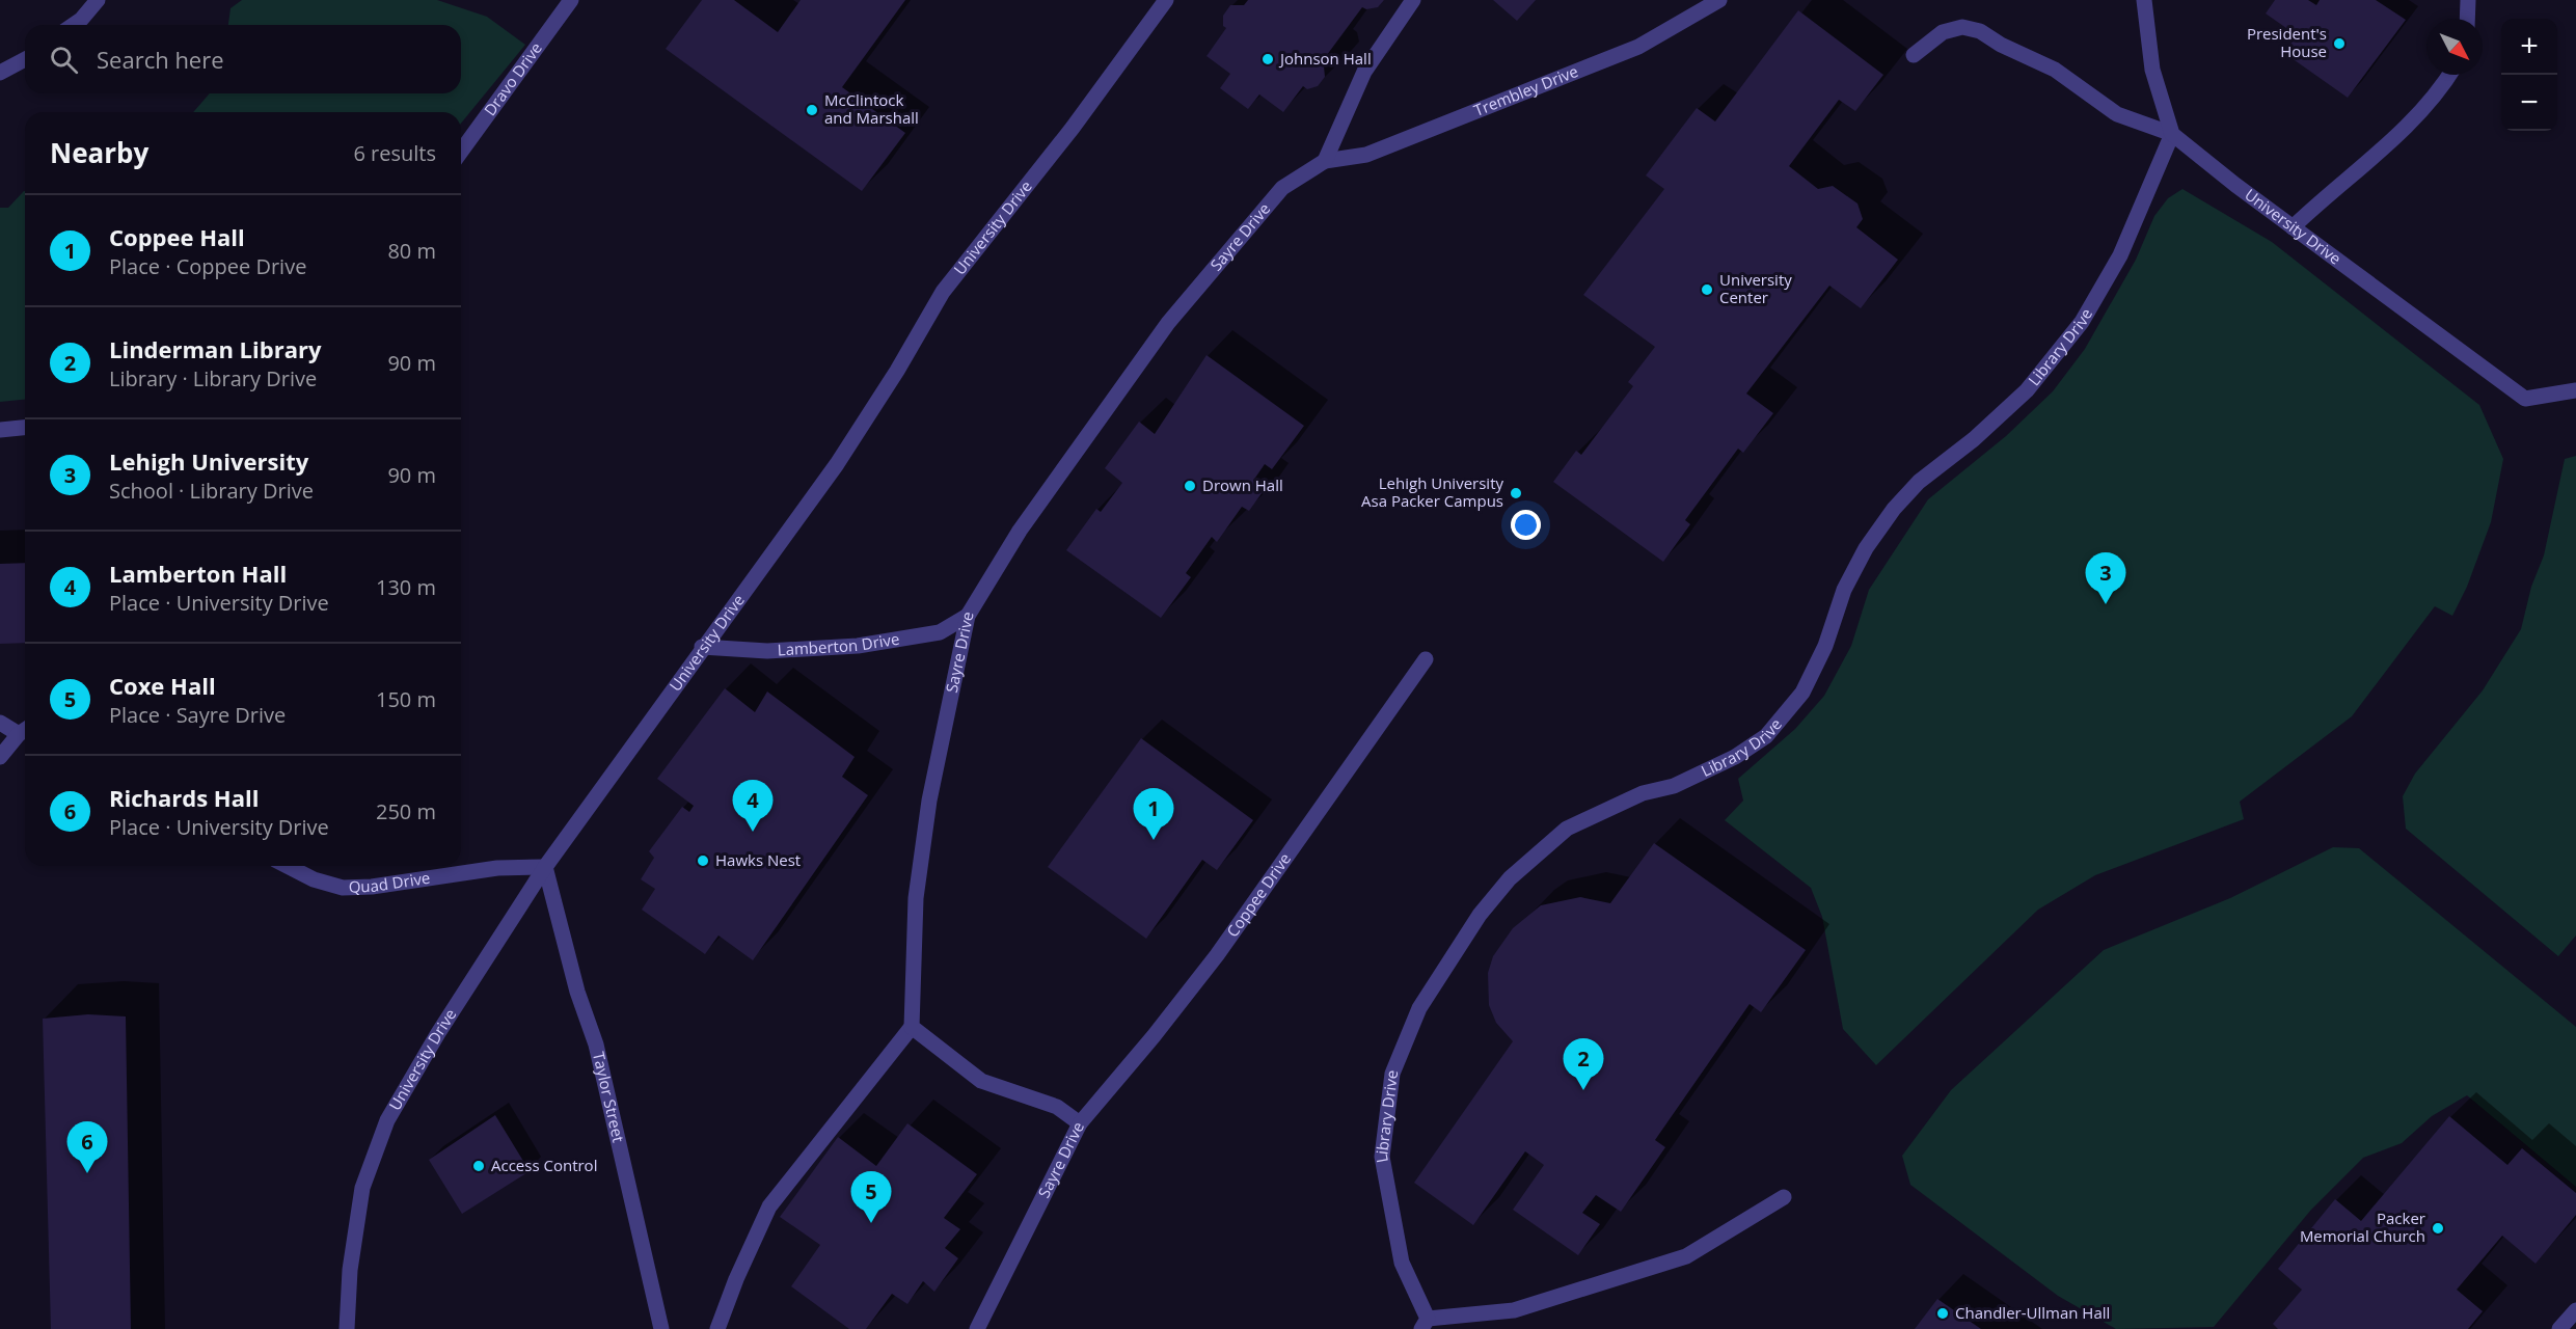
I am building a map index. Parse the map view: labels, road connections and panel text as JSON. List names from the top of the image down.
{
  "streets": {
    "street": [
      "Dravo Drive",
      "Trembley Drive",
      "University Drive",
      "Sayre Drive",
      "Library Drive",
      "Lamberton Drive",
      "Quad Drive",
      "Coppee Drive",
      "Taylor Street"
    ]
  },
  "crossings": [
    ["Trembley Drive", "Sayre Drive"],
    ["University Drive", "Library Drive"],
    ["University Drive", "Lamberton Drive"],
    ["University Drive", "Quad Drive"],
    ["University Drive", "Taylor Street"],
    ["Sayre Drive", "Lamberton Drive"],
    ["Sayre Drive", "Coppee Drive"],
    ["Quad Drive", "Taylor Street"]
  ],
  "places": [
    "President's House",
    "Johnson Hall",
    "McClintock and Marshall",
    "University Center",
    "Drown Hall",
    "Lehigh University Asa Packer Campus",
    "Hawks Nest",
    "Access Control",
    "Packer Memorial Church",
    "Chandler-Ullman Hall"
  ],
  "north": "bottom right",
  "page": {
    "map_buttons": ["+", "−"],
    "search": "Search here",
    "heading": ["Nearby", "6 results"],
    "list": [
      {
        "mark": "1",
        "name": "Coppee Hall",
        "note": "Place · Coppee Drive",
        "value": "80 m"
      },
      {
        "mark": "2",
        "name": "Linderman Library",
        "note": "Library · Library Drive",
        "value": "90 m"
      },
      {
        "mark": "3",
        "name": "Lehigh University",
        "note": "School · Library Drive",
        "value": "90 m"
      },
      {
        "mark": "4",
        "name": "Lamberton Hall",
        "note": "Place · University Drive",
        "value": "130 m"
      },
      {
        "mark": "5",
        "name": "Coxe Hall",
        "note": "Place · Sayre Drive",
        "value": "150 m"
      },
      {
        "mark": "6",
        "name": "Richards Hall",
        "note": "Place · University Drive",
        "value": "250 m"
      }
    ],
    "pins": [
      "3",
      "4",
      "1",
      "2",
      "6",
      "5"
    ]
  }
}
